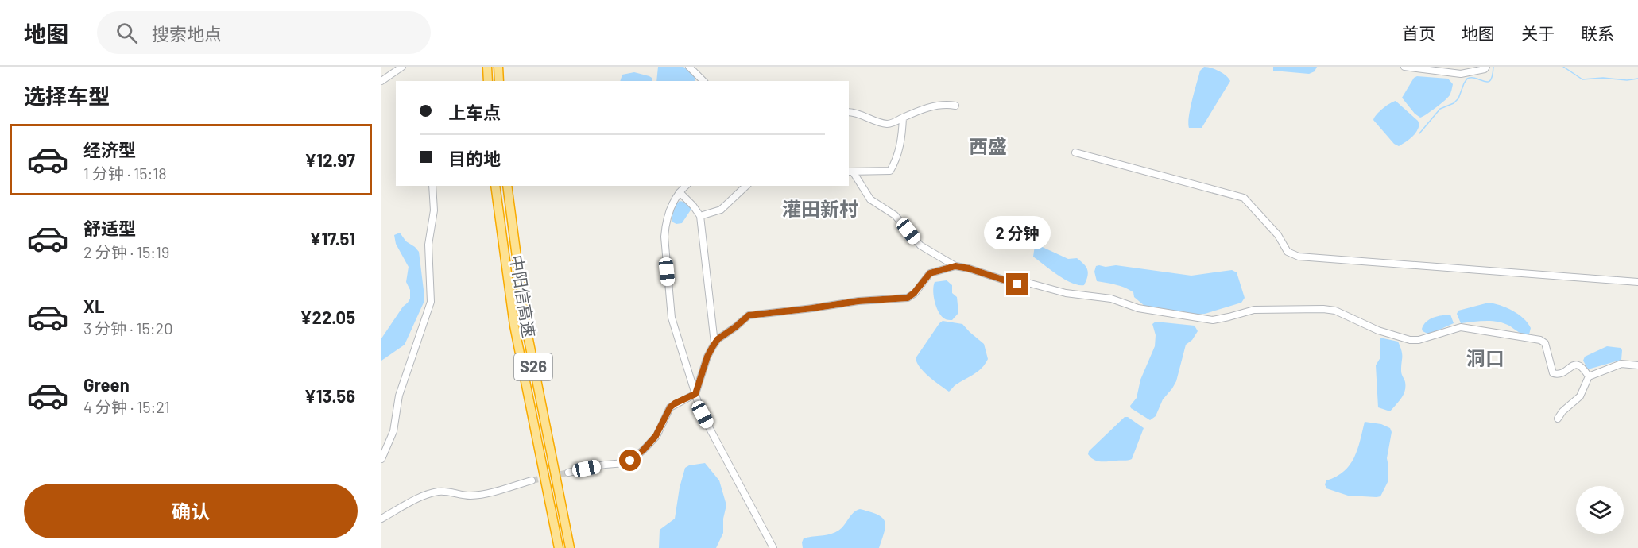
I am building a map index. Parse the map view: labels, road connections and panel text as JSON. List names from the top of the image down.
{
  "streets": {
    "highway": ["中阳信高速", "S26"]
  },
  "districts": ["西盛", "灌田新村", "洞口"],
  "page": {
    "header": "地图",
    "search": "搜索地点",
    "nav": [
      "首页",
      "地图",
      "关于",
      "联系"
    ],
    "heading": "选择车型",
    "banner": ["上车点", "目的地"],
    "list": [
      {
        "name": "经济型",
        "note": "1 分钟 · 15:18",
        "value": "¥12.97"
      },
      {
        "name": "舒适型",
        "note": "2 分钟 · 15:19",
        "value": "¥17.51"
      },
      {
        "name": "XL",
        "note": "3 分钟 · 15:20",
        "value": "¥22.05"
      },
      {
        "name": "Green",
        "note": "4 分钟 · 15:21",
        "value": "¥13.56"
      }
    ],
    "bubble": "2 分钟",
    "buttons": "确认"
  }
}
